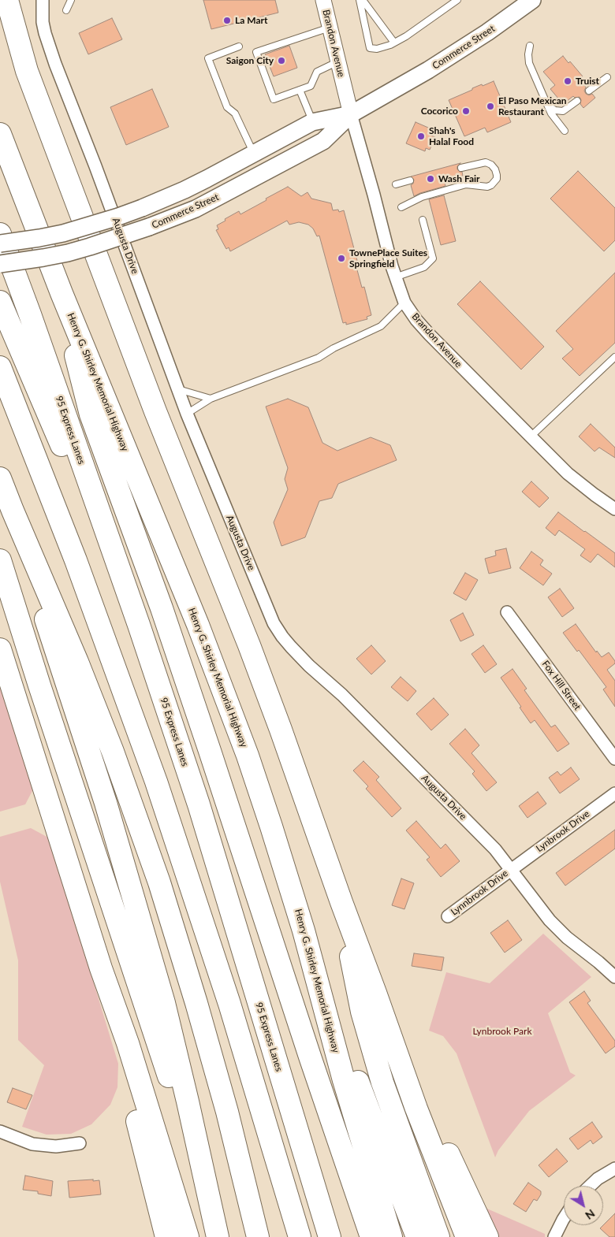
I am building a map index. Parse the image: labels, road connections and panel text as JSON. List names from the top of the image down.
{
  "streets": {
    "highway": ["Henry G. Shirley Memorial Highway", "95 Express Lanes"],
    "main road": ["Commerce Street"],
    "street": [
      "Brandon Avenue",
      "Augusta Drive",
      "Fox Hill Street",
      "Lynbrook Drive",
      "Lynnbrook Drive"
    ]
  },
  "crossings": [
    ["Brandon Avenue", "Commerce Street"],
    ["Augusta Drive", "Lynbrook Drive"],
    ["Augusta Drive", "Lynnbrook Drive"],
    ["Lynbrook Drive", "Lynnbrook Drive"]
  ],
  "parks": ["Lynbrook Park"],
  "places": [
    "La Mart",
    "Saigon City",
    "Truist",
    "El Paso Mexican Restaurant",
    "Cocorico",
    "Shah's Halal Food",
    "Wash Fair",
    "TownePlace Suites Springfield"
  ],
  "north": "bottom right"
}
